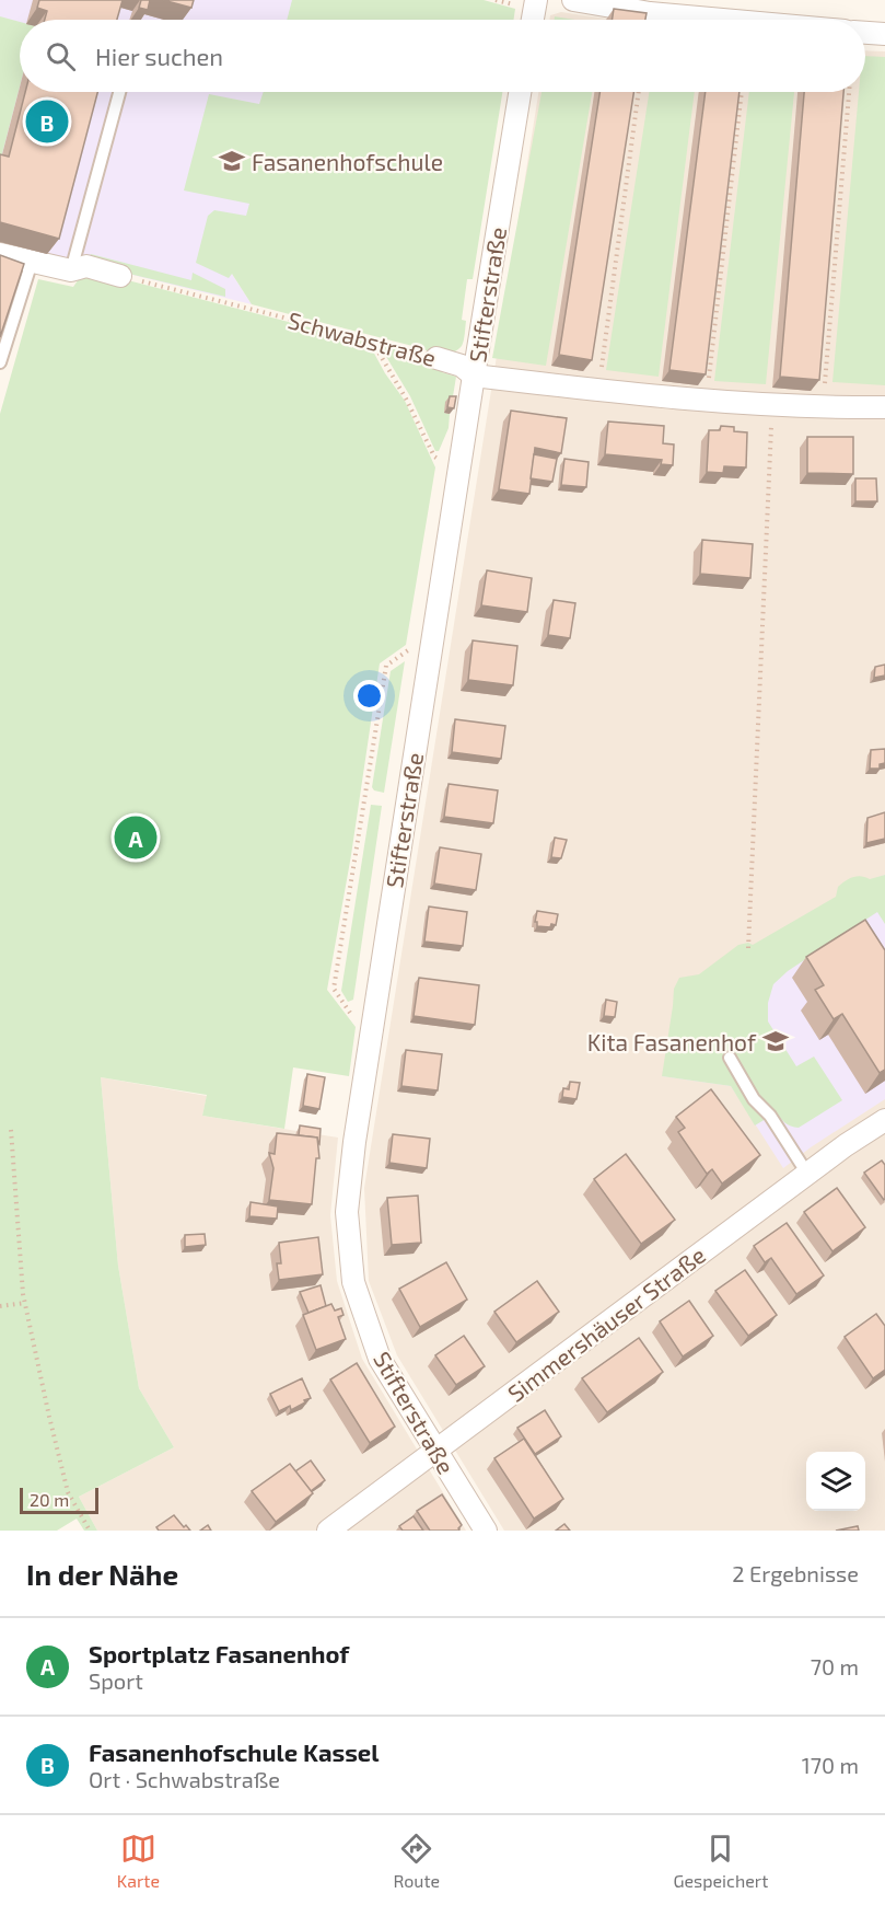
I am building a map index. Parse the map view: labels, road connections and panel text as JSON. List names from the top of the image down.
{
  "streets": {
    "street": ["Stifterstraße", "Schwabstraße", "Simmershäuser Straße"]
  },
  "crossings": [
    ["Stifterstraße", "Schwabstraße"],
    ["Stifterstraße", "Simmershäuser Straße"]
  ],
  "places": {
    "school or university": ["Fasanenhofschule", "Kita Fasanenhof"]
  },
  "scale_bar": "20 m",
  "page": {
    "search": "Hier suchen",
    "pins": ["B", "A"],
    "scale": "20 m",
    "heading": ["In der Nähe", "2 Ergebnisse"],
    "list": [
      {
        "mark": "A",
        "name": "Sportplatz Fasanenhof",
        "note": "Sport",
        "value": "70 m"
      },
      {
        "mark": "B",
        "name": "Fasanenhofschule Kassel",
        "note": "Ort · Schwabstraße",
        "value": "170 m"
      }
    ],
    "nav": ["Karte", "Route", "Gespeichert"]
  }
}
